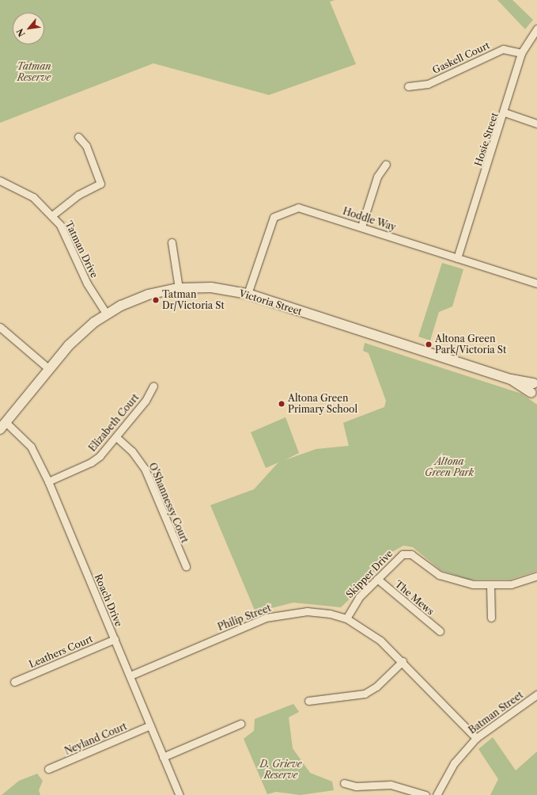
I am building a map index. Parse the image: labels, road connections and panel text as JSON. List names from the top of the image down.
{
  "streets": {
    "street": [
      "Gaskell Court",
      "Hosie Street",
      "Hoddle Way",
      "Tatman Drive",
      "Victoria Street",
      "Elizabeth Court",
      "O'Shannessy Court",
      "Skipper Drive",
      "The Mews",
      "Roach Drive",
      "Philip Street",
      "Leathers Court",
      "Batman Street",
      "Neyland Court"
    ]
  },
  "crossings": [
    ["Gaskell Court", "Hosie Street"],
    ["Hosie Street", "Hoddle Way"],
    ["Hoddle Way", "Victoria Street"],
    ["Tatman Drive", "Victoria Street"],
    ["Victoria Street", "Roach Drive"],
    ["Elizabeth Court", "O'Shannessy Court"],
    ["Elizabeth Court", "Roach Drive"],
    ["Skipper Drive", "The Mews"],
    ["Skipper Drive", "Philip Street"],
    ["Roach Drive", "Philip Street"],
    ["Roach Drive", "Leathers Court"],
    ["Roach Drive", "Neyland Court"],
    ["Philip Street", "Batman Street"]
  ],
  "parks": ["Tatman Reserve", "Altona Green Park", "D. Grieve Reserve"],
  "places": ["Tatman Dr/Victoria St", "Altona Green Park/Victoria St", "Altona Green Primary School"],
  "north": "bottom left"
}
